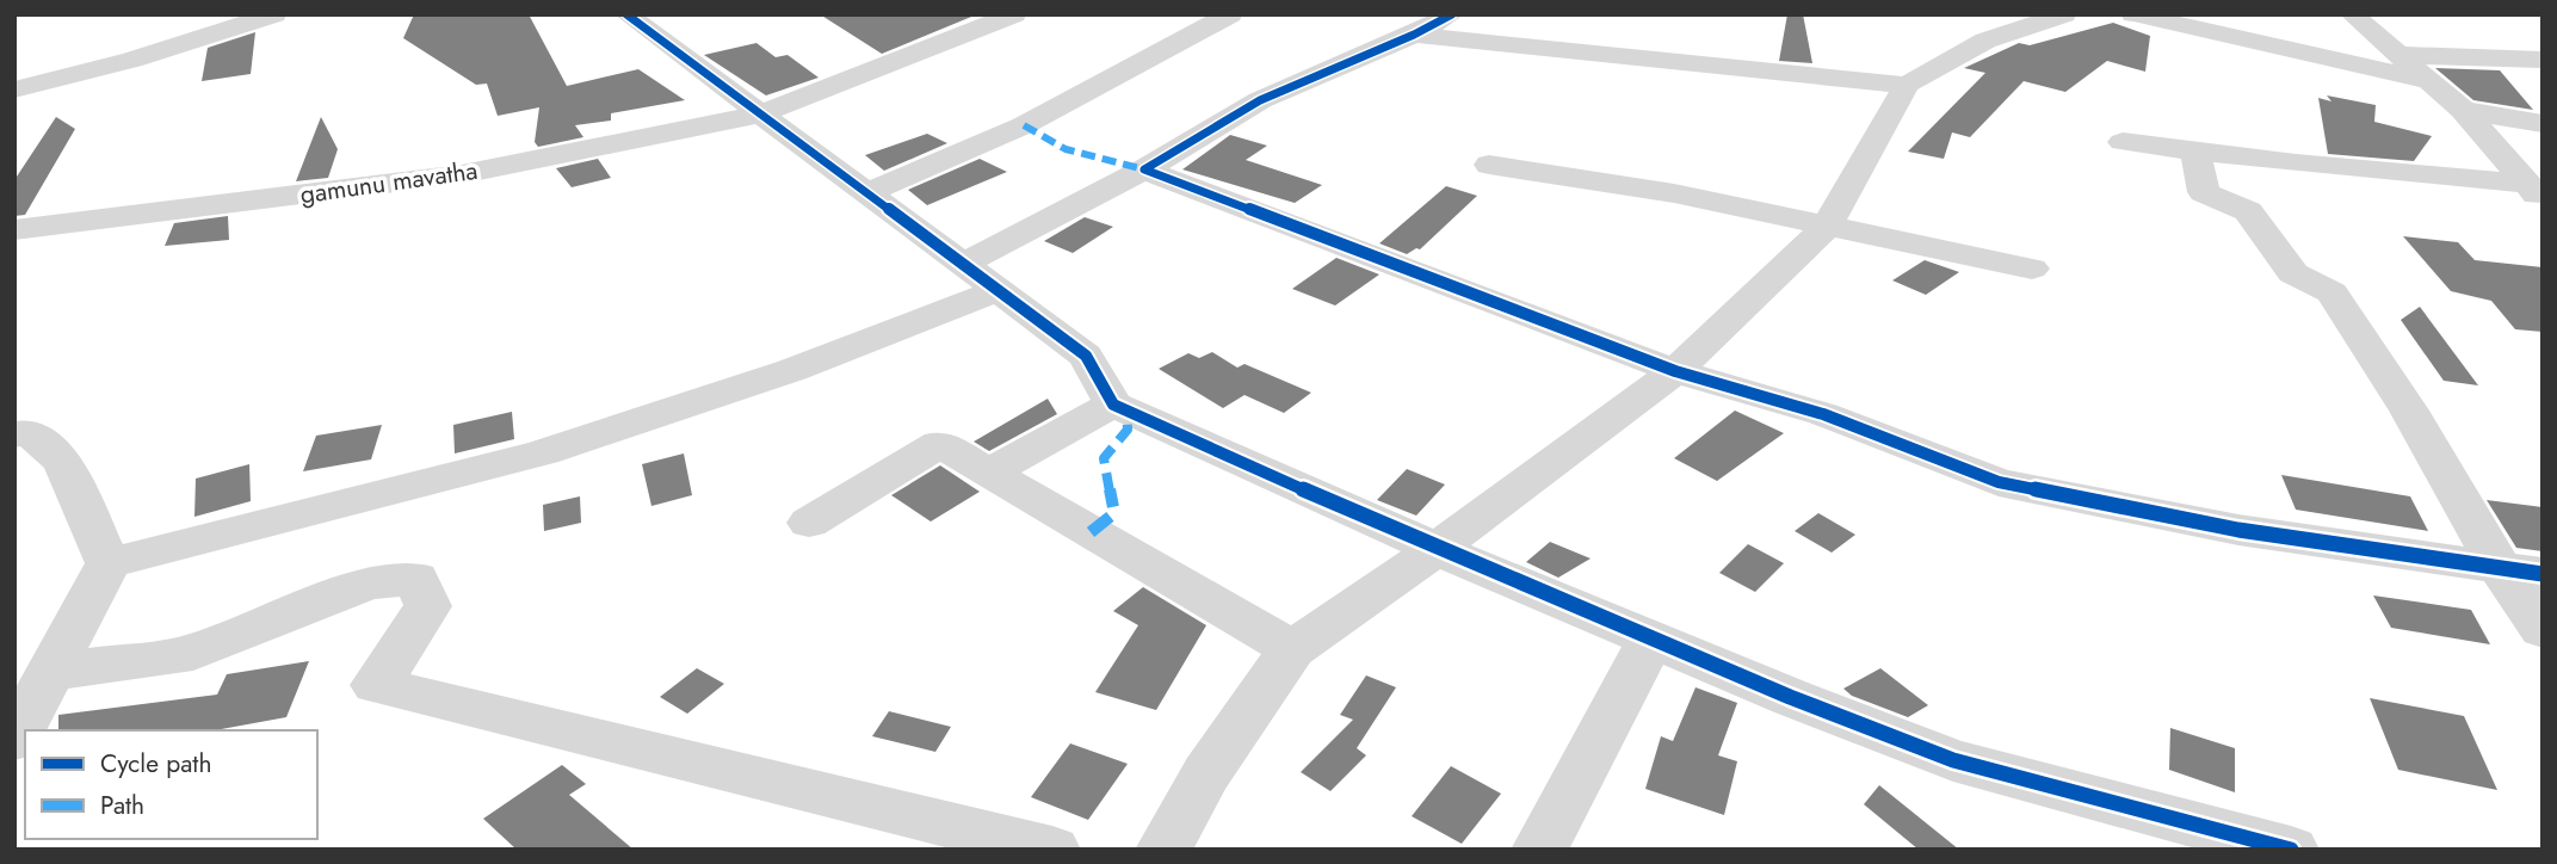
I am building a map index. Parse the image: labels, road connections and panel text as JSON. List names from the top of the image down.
{
  "streets": {
    "street": ["gamunu mavatha"]
  },
  "legend": ["Cycle path", "Path"]
}
